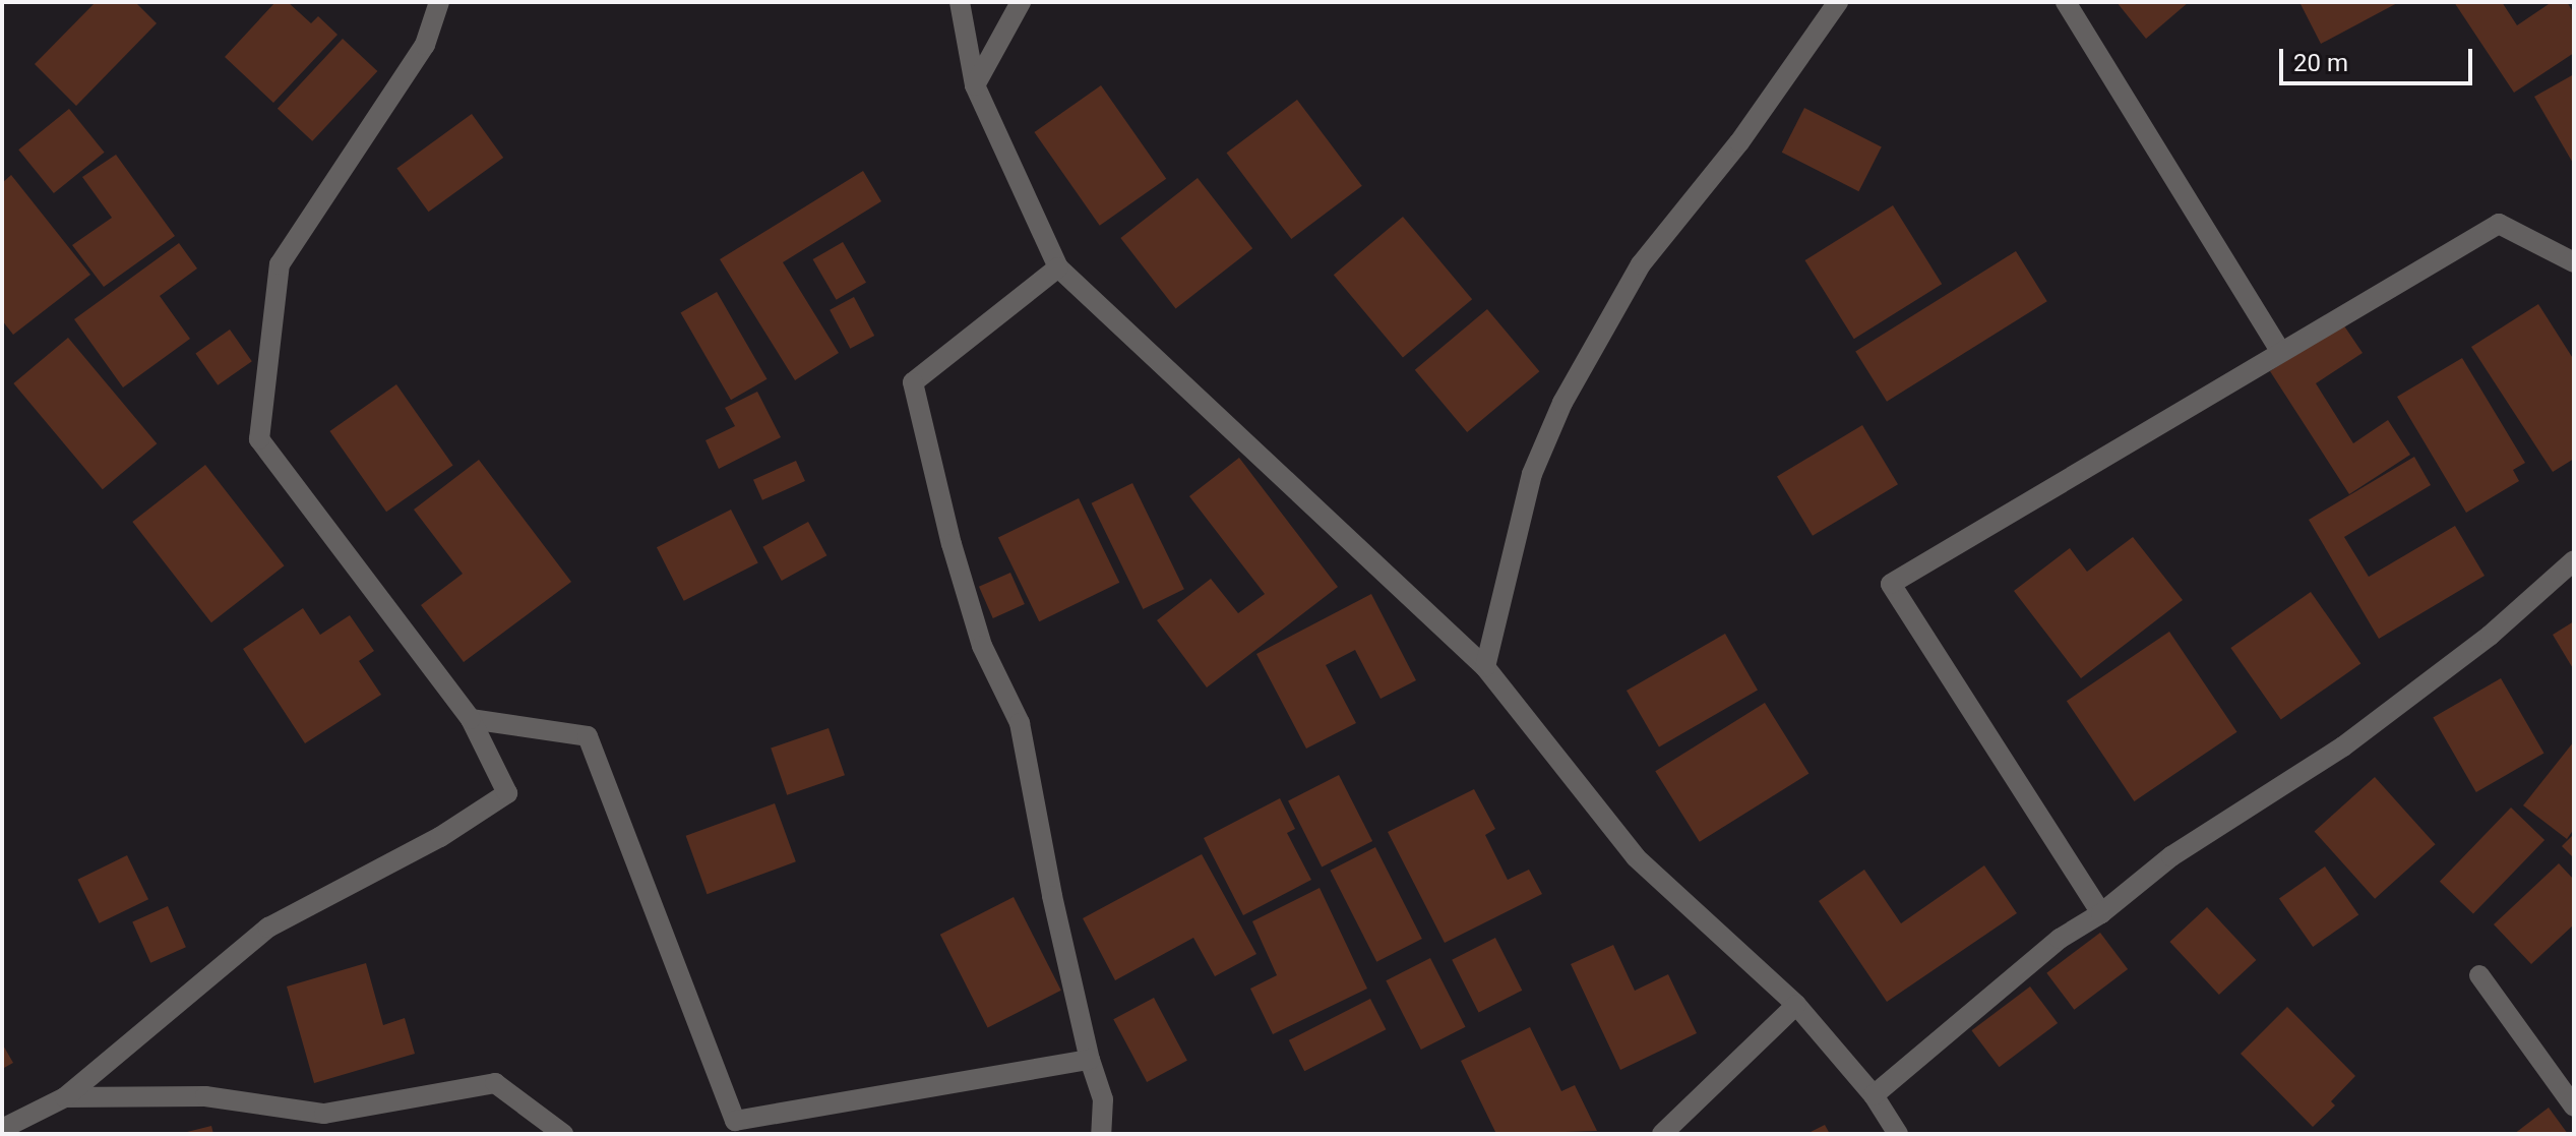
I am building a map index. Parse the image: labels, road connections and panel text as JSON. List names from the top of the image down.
{
  "scale_bar": "20 m"
}
